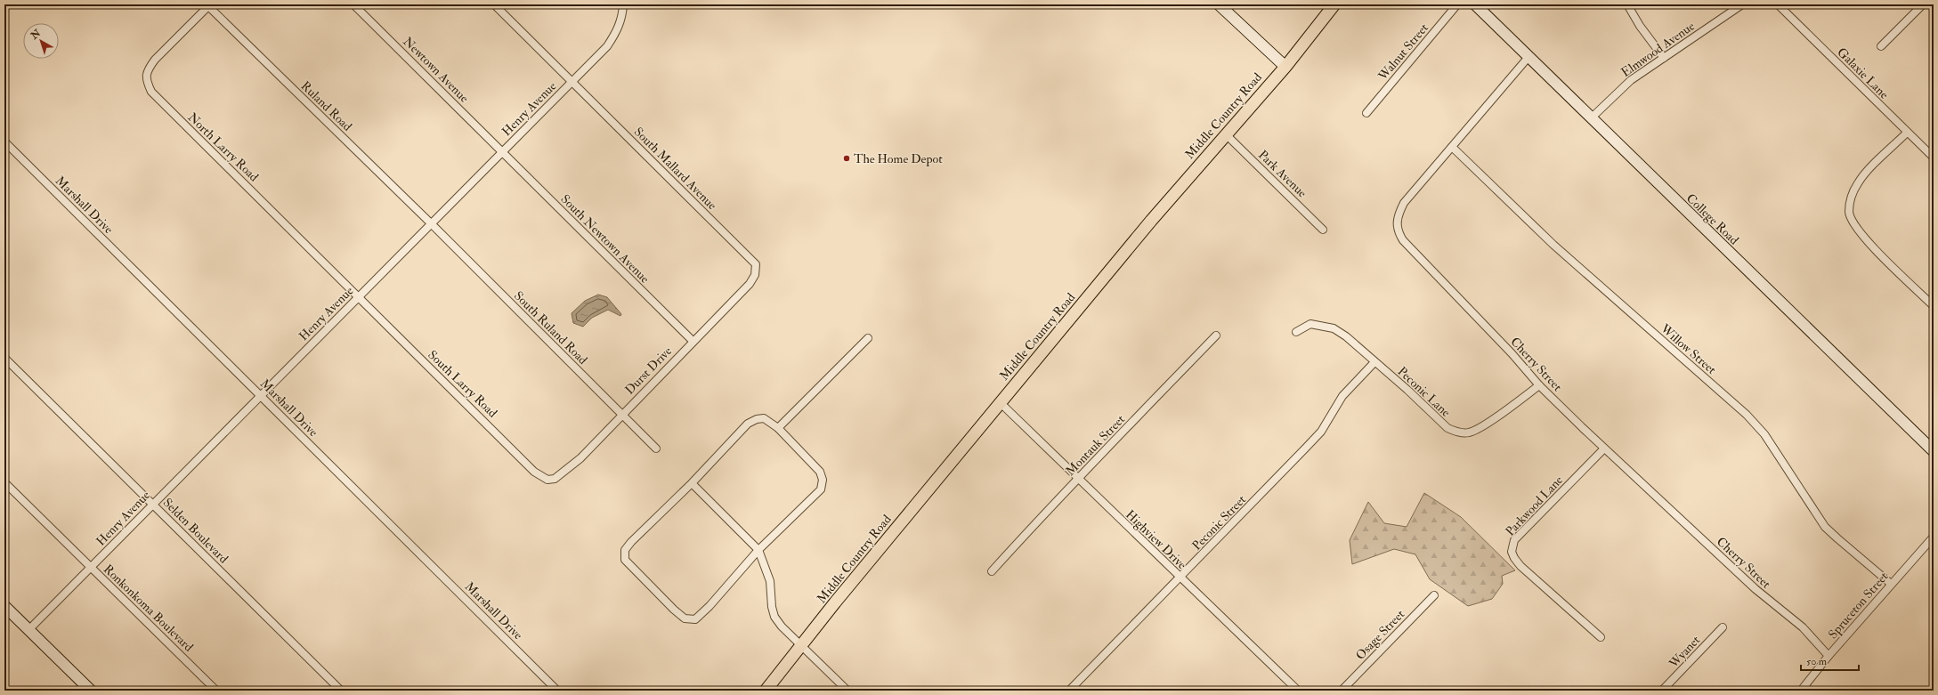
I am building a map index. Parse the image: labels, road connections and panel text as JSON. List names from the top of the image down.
{
  "streets": {
    "main road": ["Middle Country Road"],
    "street": [
      "Elmwood Avenue",
      "Walnut Street",
      "Newtown Avenue",
      "Galaxie Lane",
      "Ruland Road",
      "Henry Avenue",
      "North Larry Road",
      "South Mallard Avenue",
      "Park Avenue",
      "Marshall Drive",
      "College Road",
      "South Newtown Avenue",
      "South Ruland Road",
      "Willow Street",
      "Cherry Street",
      "Durst Drive",
      "South Larry Road",
      "Peconic Lane",
      "Montauk Street",
      "Parkwood Lane",
      "Peconic Street",
      "Selden Boulevard",
      "Highview Drive",
      "Spruceton Street",
      "Ronkonkoma Boulevard",
      "Osage Street",
      "Wyanet"
    ]
  },
  "crossings": [
    ["Elmwood Avenue", "College Road"],
    ["Newtown Avenue", "Henry Avenue"],
    ["Newtown Avenue", "South Newtown Avenue"],
    ["Ruland Road", "Henry Avenue"],
    ["Ruland Road", "North Larry Road"],
    ["Ruland Road", "South Ruland Road"],
    ["Henry Avenue", "North Larry Road"],
    ["Henry Avenue", "South Mallard Avenue"],
    ["Henry Avenue", "Marshall Drive"],
    ["Henry Avenue", "South Newtown Avenue"],
    ["Henry Avenue", "South Ruland Road"],
    ["Henry Avenue", "South Larry Road"],
    ["Henry Avenue", "Selden Boulevard"],
    ["Henry Avenue", "Ronkonkoma Boulevard"],
    ["Middle Country Road", "Park Avenue"],
    ["Middle Country Road", "Highview Drive"],
    ["North Larry Road", "South Larry Road"],
    ["South Mallard Avenue", "Durst Drive"],
    ["College Road", "Cherry Street"],
    ["South Newtown Avenue", "Durst Drive"],
    ["South Ruland Road", "Durst Drive"],
    ["Willow Street", "Cherry Street"],
    ["Willow Street", "Spruceton Street"],
    ["Cherry Street", "Peconic Lane"],
    ["Cherry Street", "Parkwood Lane"],
    ["Cherry Street", "Spruceton Street"],
    ["Durst Drive", "South Larry Road"],
    ["Peconic Lane", "Peconic Street"],
    ["Montauk Street", "Highview Drive"],
    ["Peconic Street", "Highview Drive"]
  ],
  "places": ["The Home Depot"],
  "scale_bar": "50 m",
  "north": "top left"
}
